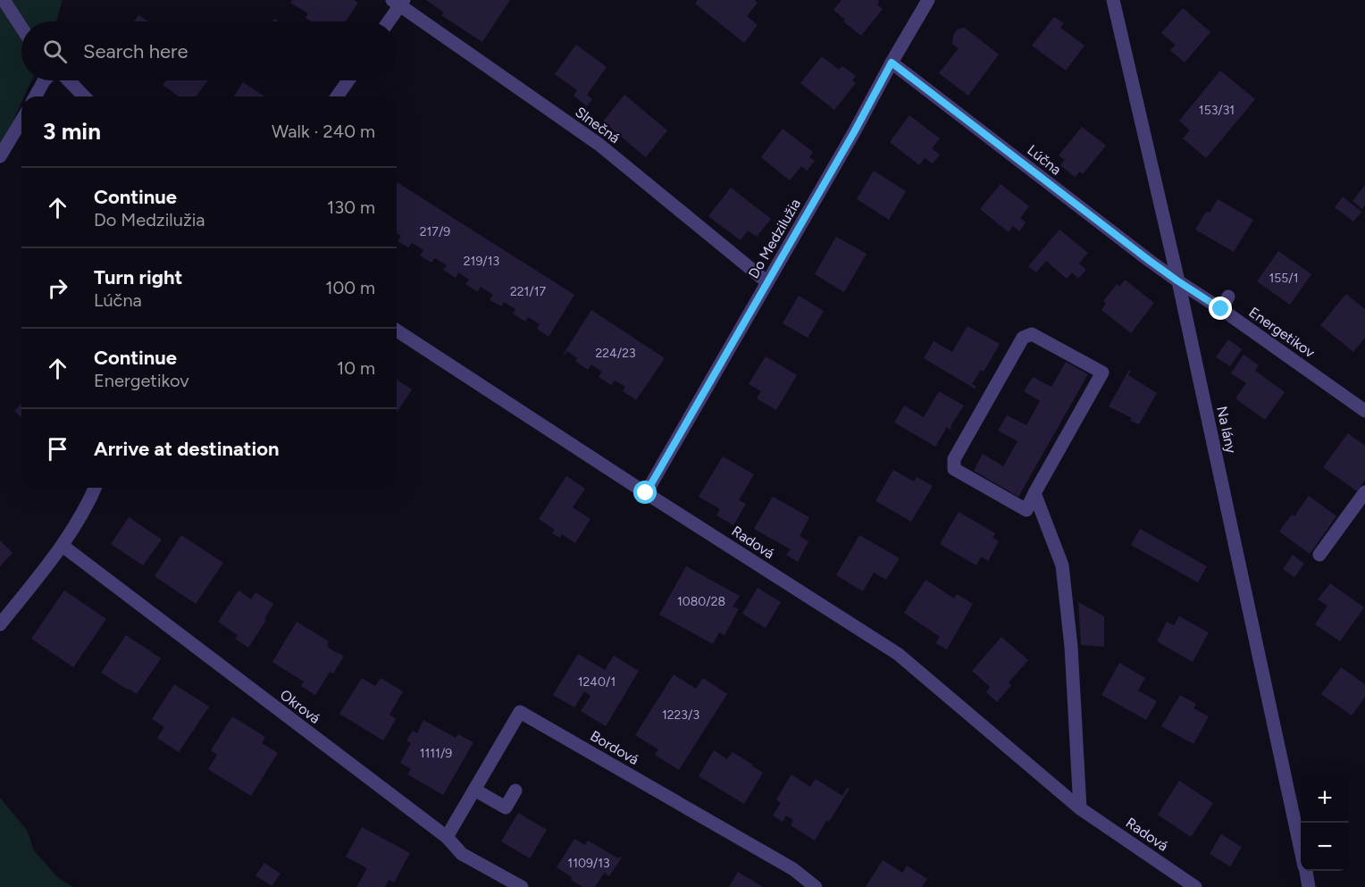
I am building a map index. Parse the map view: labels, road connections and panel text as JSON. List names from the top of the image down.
{
  "streets": {
    "street": [
      "Slnečná",
      "Lúčna",
      "Do Medzilužia",
      "Energetikov",
      "Na lány",
      "Radová",
      "Okrová",
      "Bordová"
    ]
  },
  "crossings": [
    ["Slnečná", "Do Medzilužia"],
    ["Lúčna", "Do Medzilužia"],
    ["Lúčna", "Energetikov"],
    ["Lúčna", "Na lány"],
    ["Do Medzilužia", "Radová"],
    ["Energetikov", "Na lány"],
    ["Okrová", "Bordová"]
  ],
  "house_numbers": [
    "153/31",
    "217/9",
    "219/13",
    "155/1",
    "221/17",
    "224/23",
    "1080/28",
    "1240/1",
    "1223/3",
    "1111/9",
    "1109/13"
  ],
  "page": {
    "search": "Search here",
    "heading": ["3 min", "Walk · 240 m"],
    "list": [
      ["Continue", "Do Medzilužia", "130 m"],
      ["Turn right", "Lúčna", "100 m"],
      ["Continue", "Energetikov", "10 m"],
      "Arrive at destination"
    ],
    "map_buttons": ["+", "−"]
  }
}
